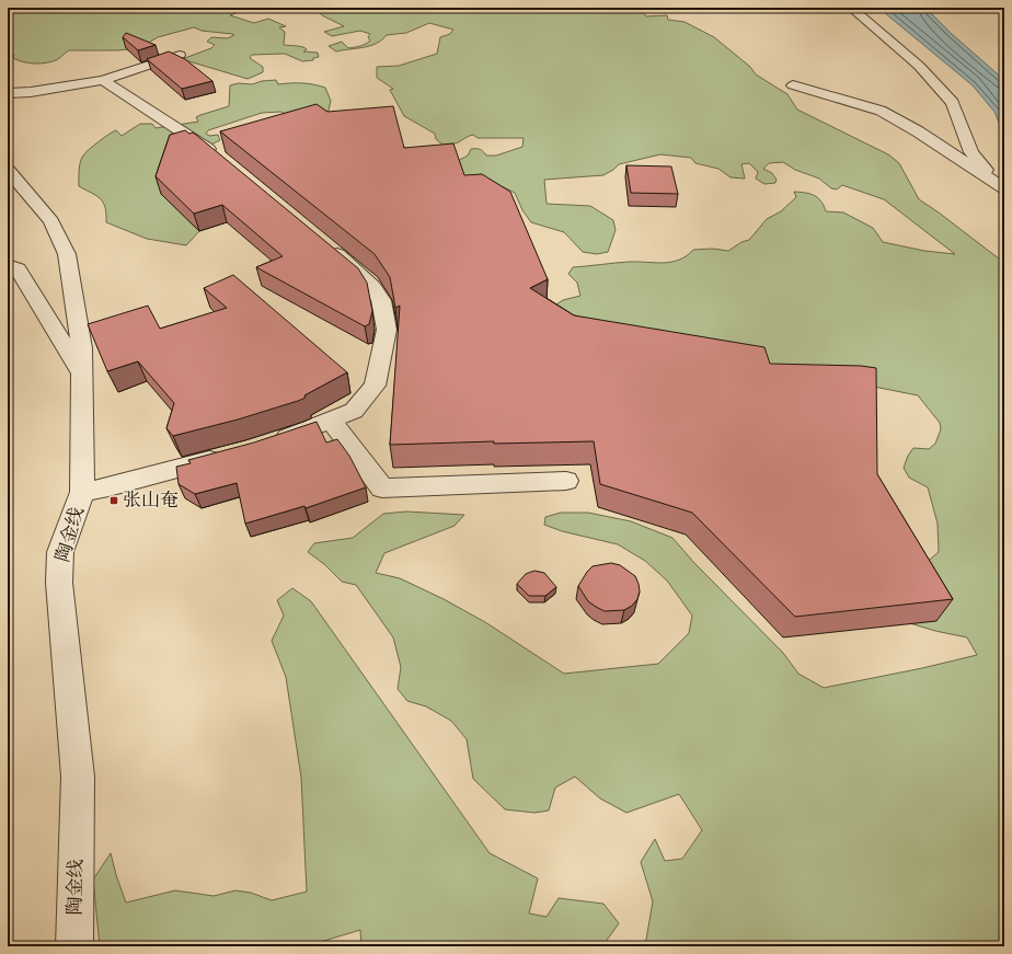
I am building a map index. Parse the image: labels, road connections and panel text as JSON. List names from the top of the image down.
{
  "streets": {
    "street": ["陶金线"]
  },
  "places": {
    "transit": ["张山奄"]
  }
}
